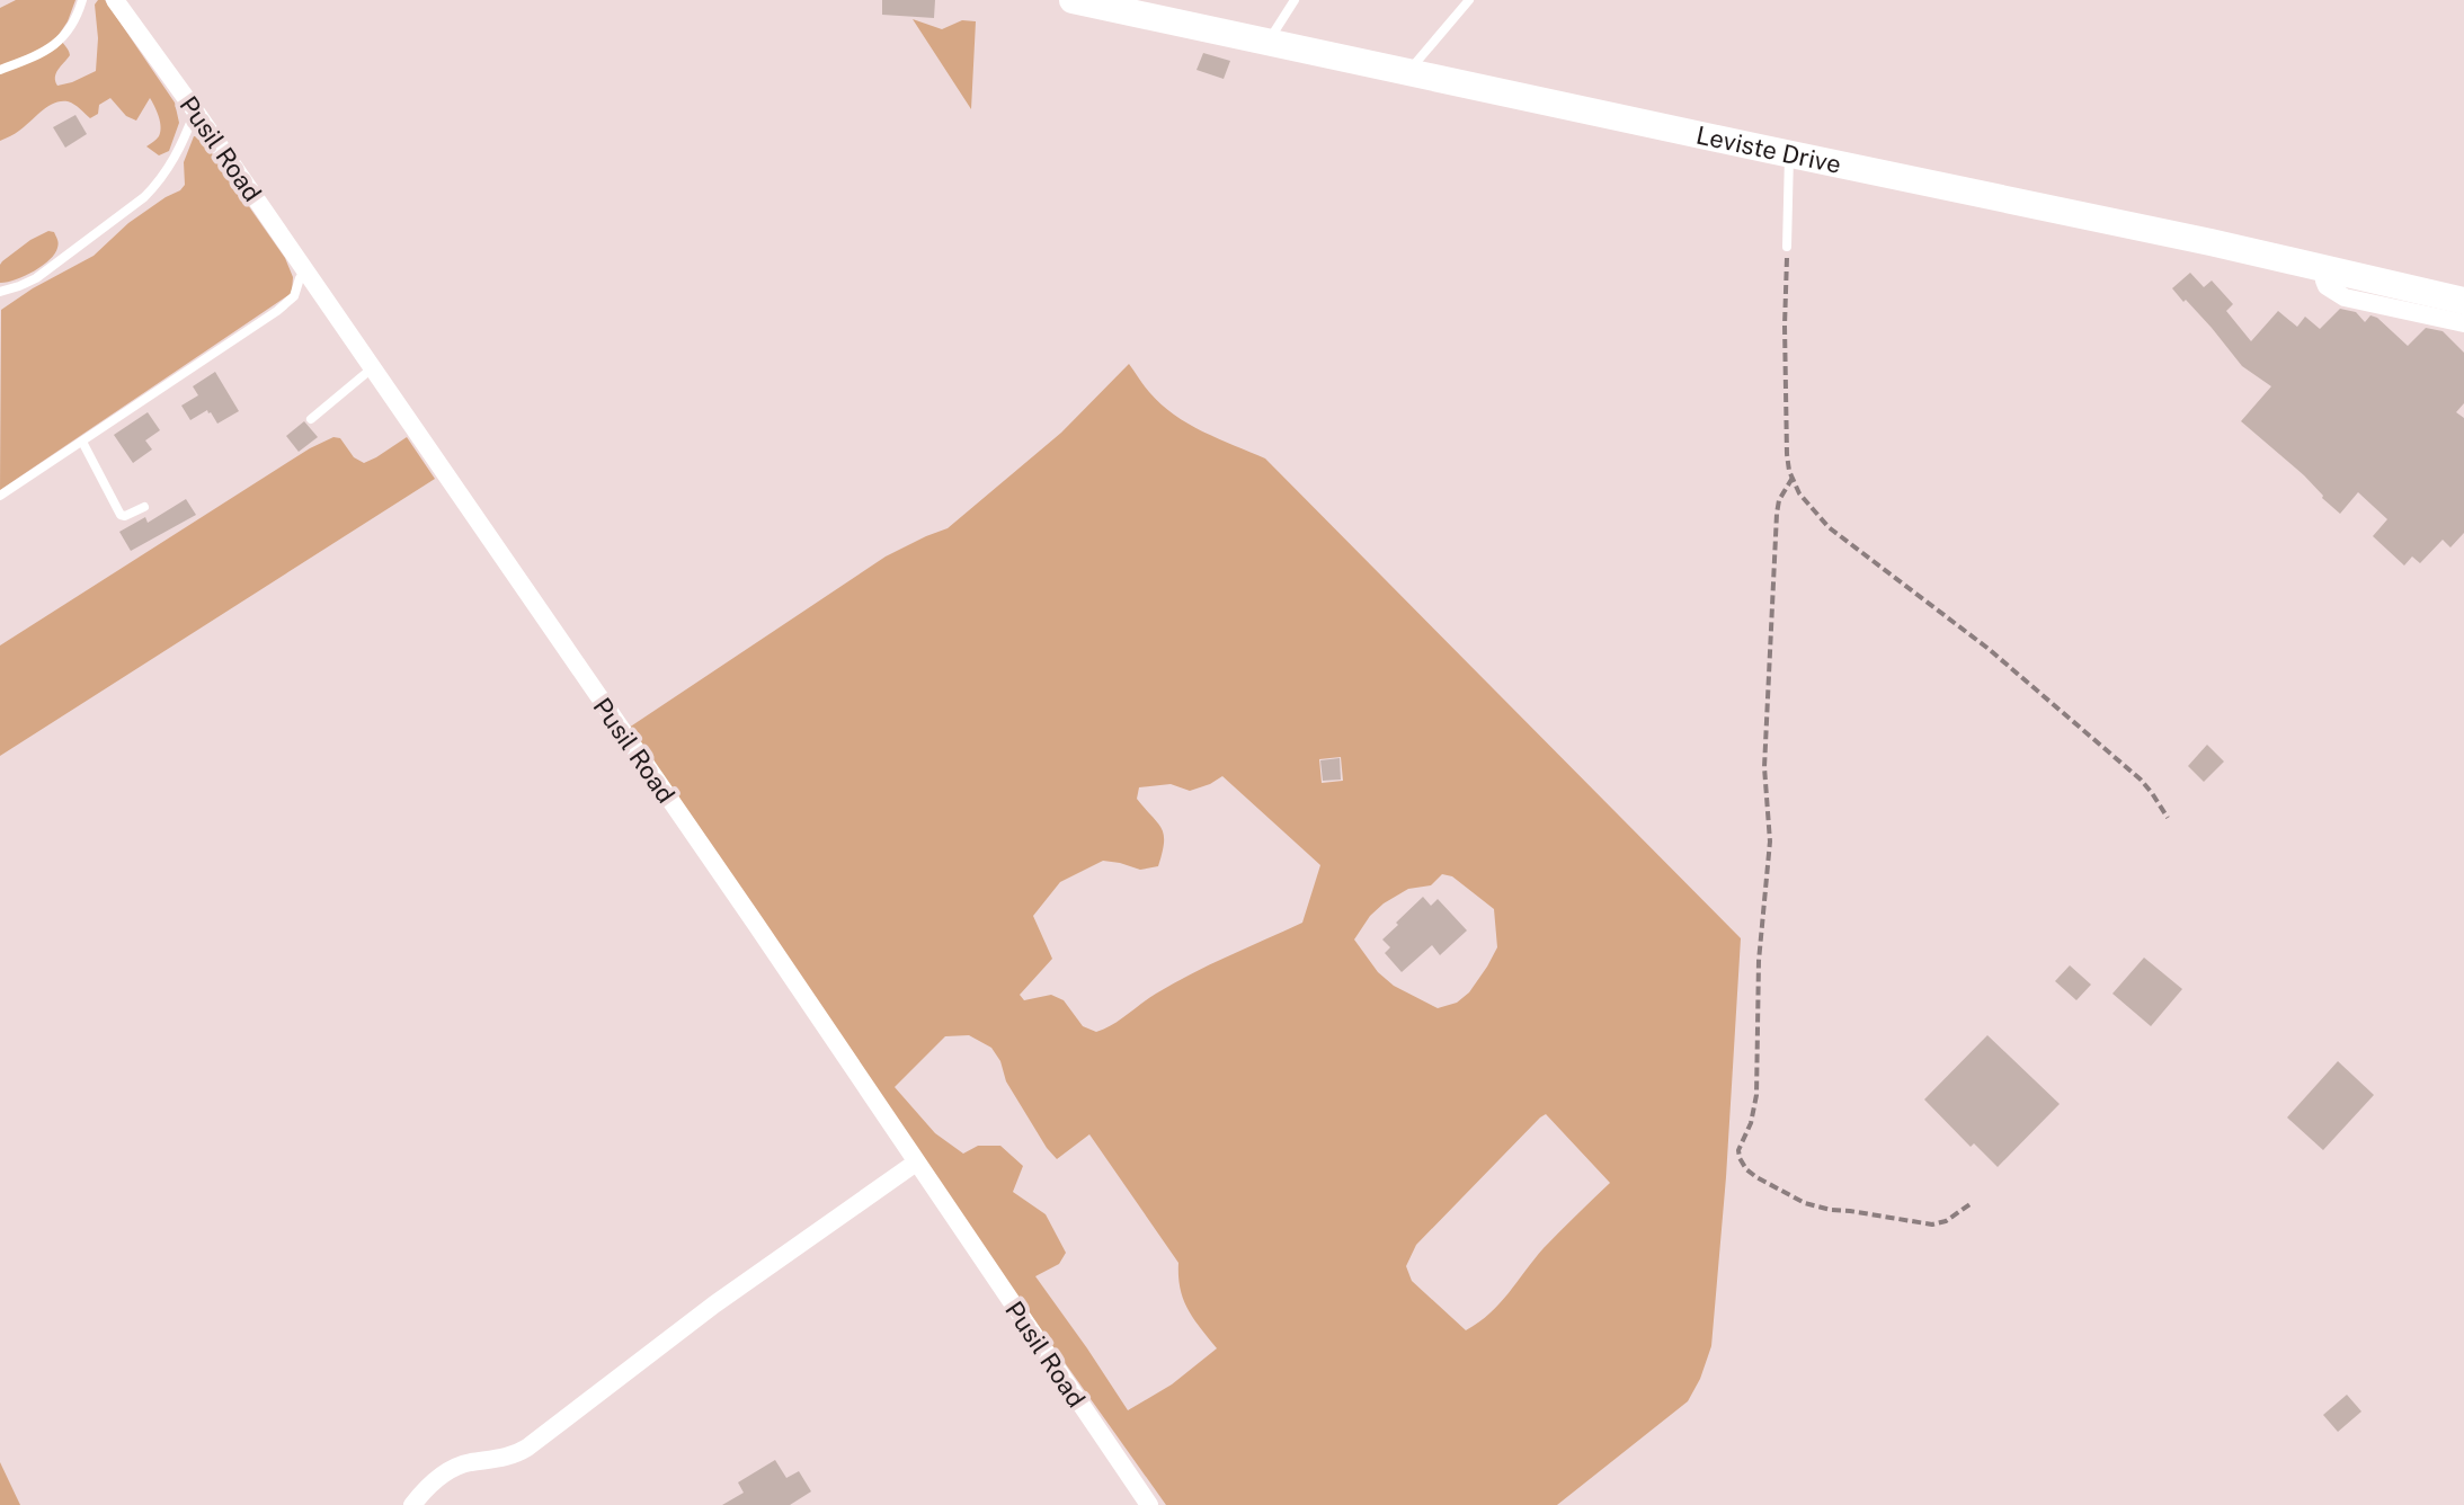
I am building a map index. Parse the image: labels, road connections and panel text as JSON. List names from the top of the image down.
{
  "streets": {
    "main road": ["Leviste Drive"],
    "street": ["Pusil Road"]
  }
}
